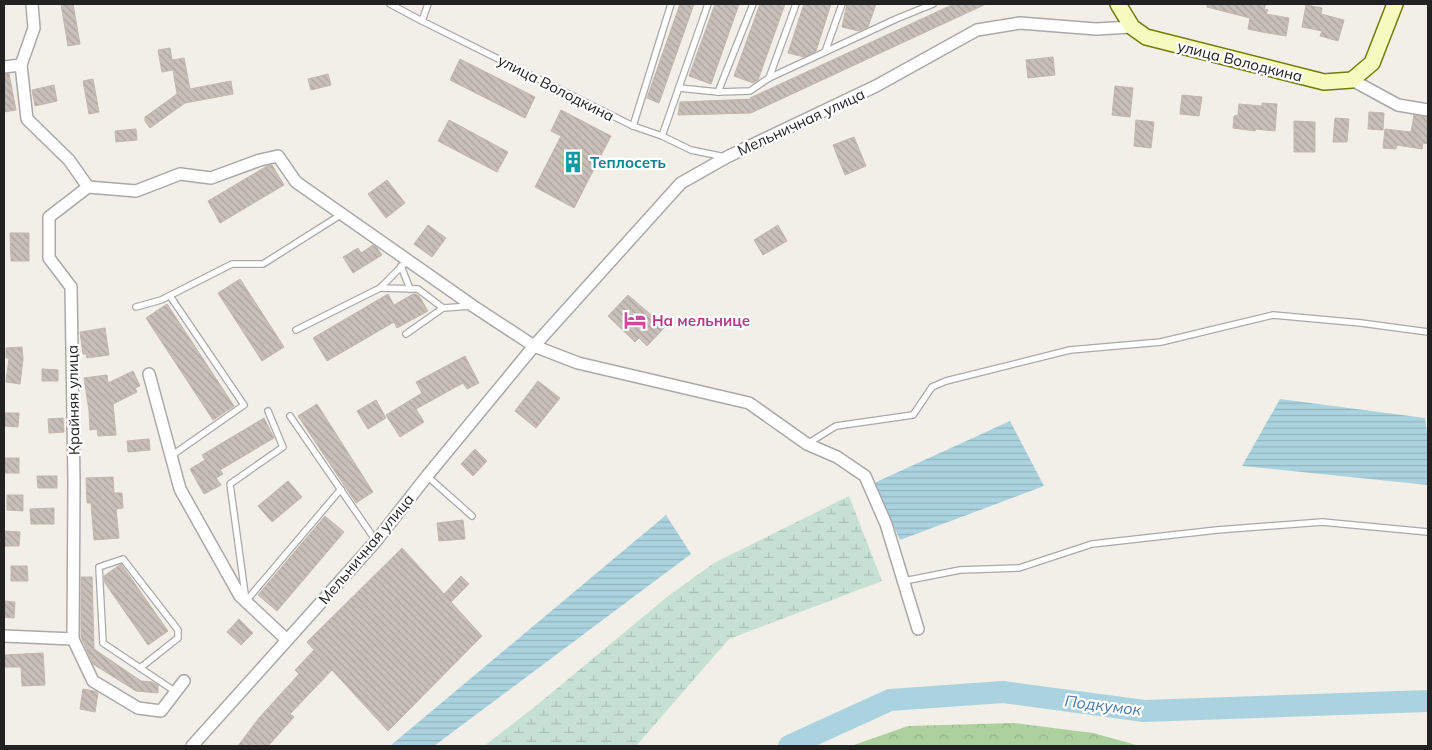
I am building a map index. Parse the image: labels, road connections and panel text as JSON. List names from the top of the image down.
{
  "streets": {
    "street": ["улица Володкина", "Мельничная улица", "Крайняя улица"]
  },
  "crossings": [
    ["улица Володкина", "Мельничная улица"]
  ],
  "water": ["Подкумок"],
  "places": {
    "building": ["Теплосеть"],
    "hotel": ["На мельнице"]
  }
}
